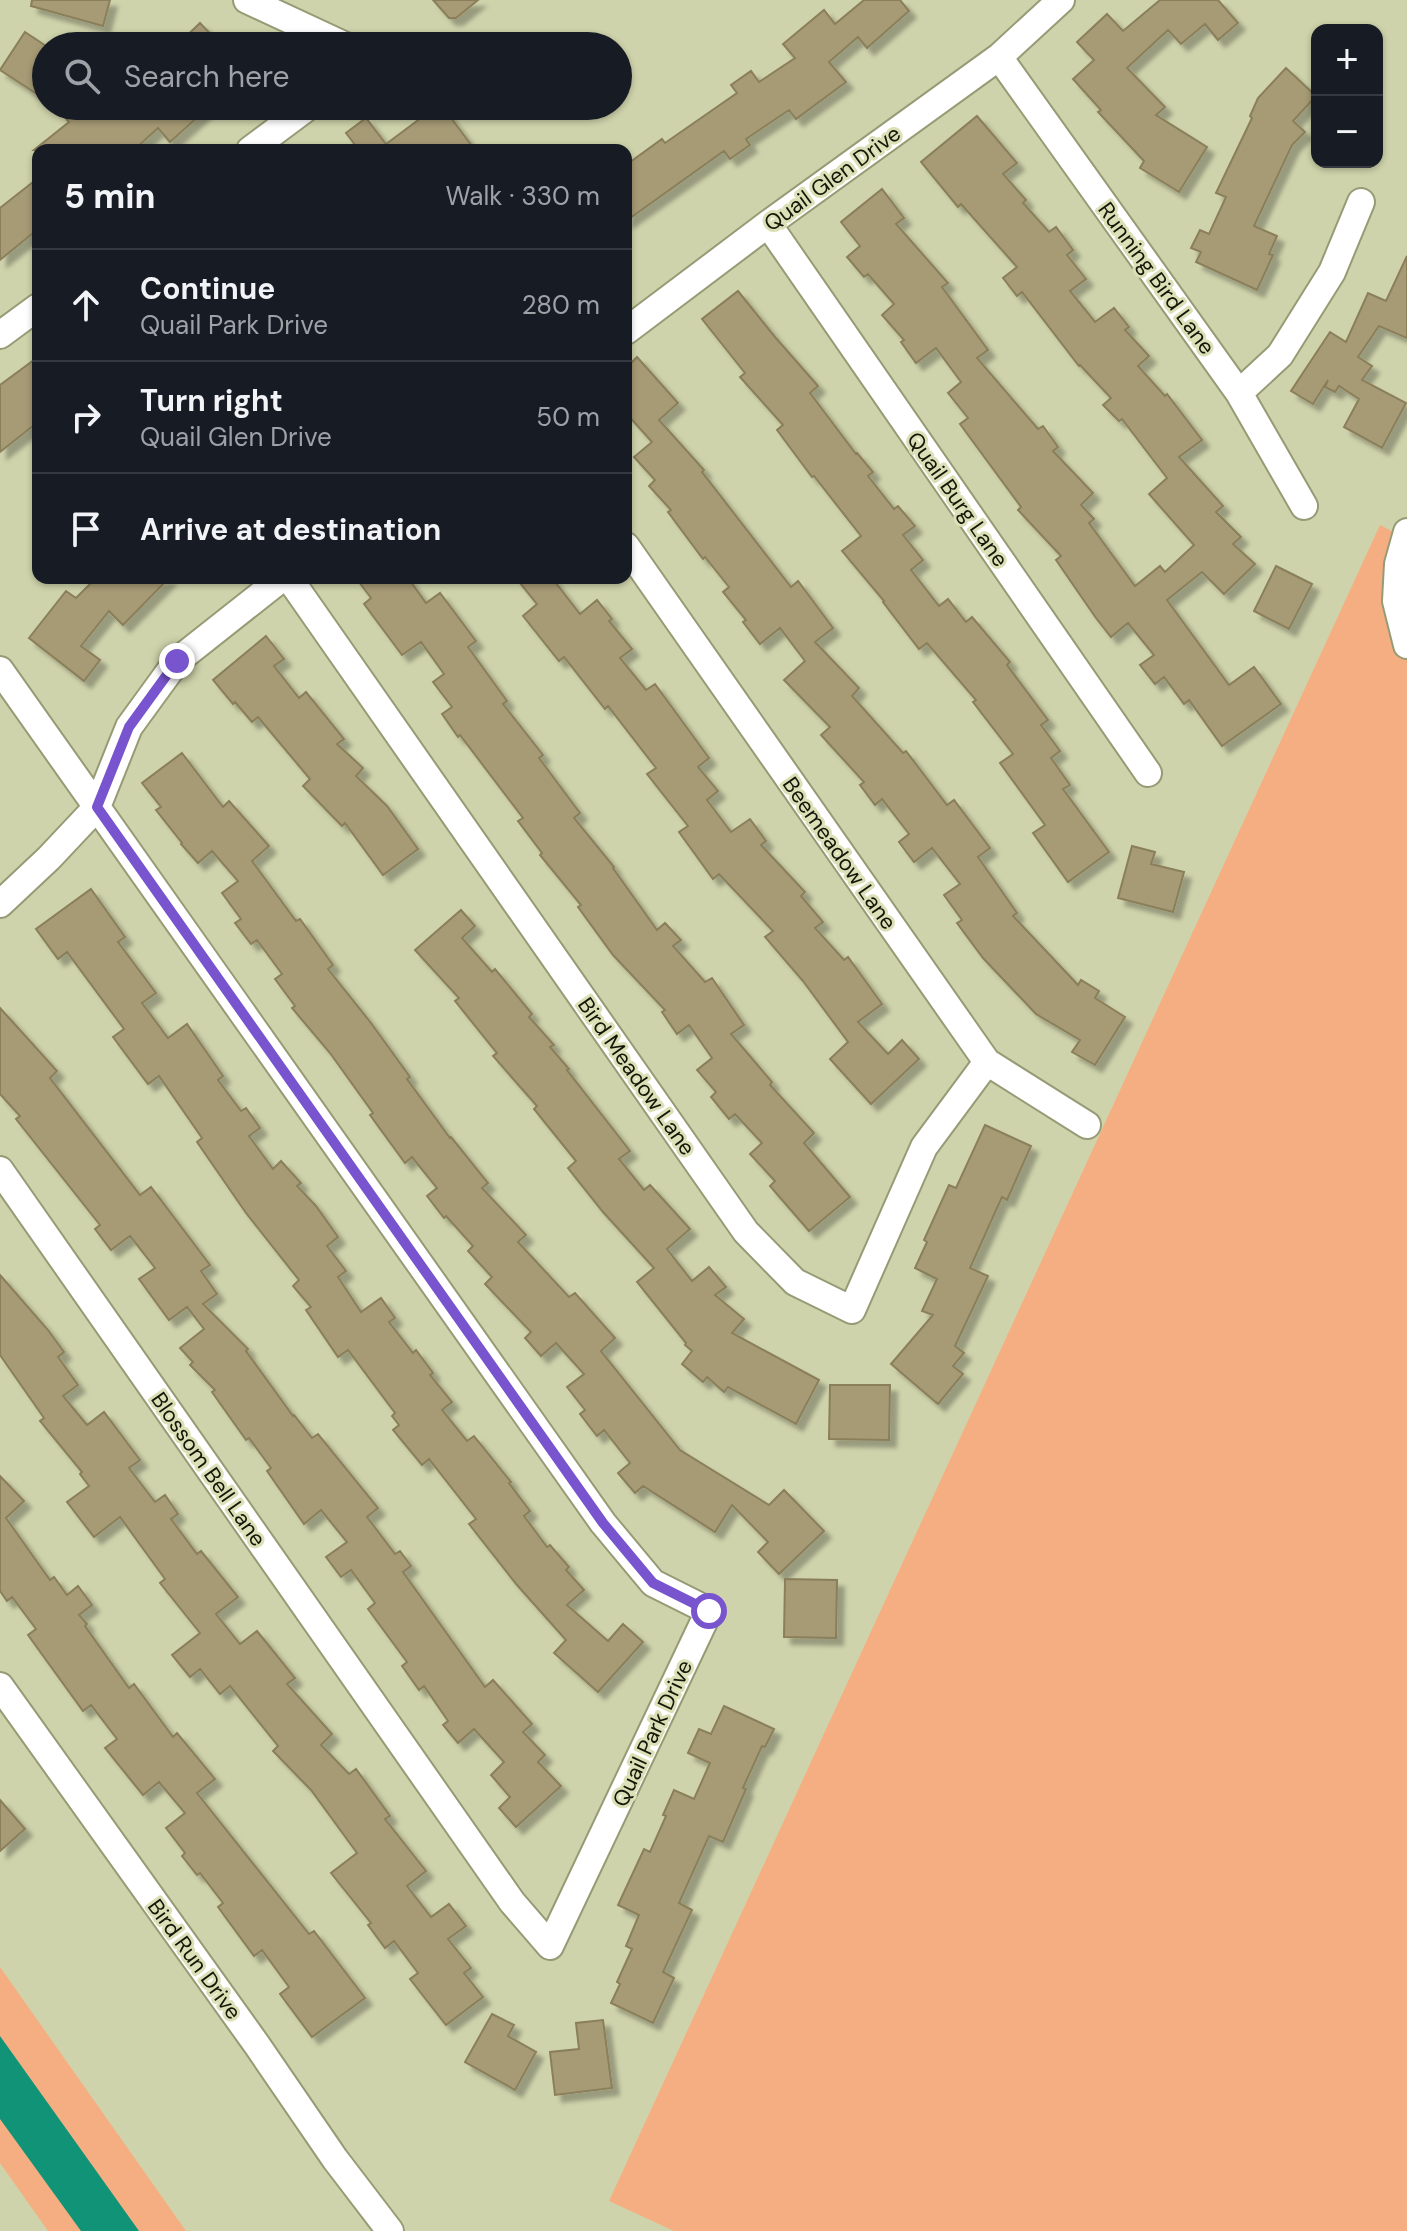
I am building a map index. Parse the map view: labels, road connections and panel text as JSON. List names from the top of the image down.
{
  "streets": {
    "street": [
      "Quail Glen Drive",
      "Running Bird Lane",
      "Quail Burg Lane",
      "Beemeadow Lane",
      "Bird Meadow Lane",
      "Blossom Bell Lane",
      "Quail Park Drive",
      "Bird Run Drive"
    ]
  },
  "crossings": [
    ["Quail Glen Drive", "Running Bird Lane"],
    ["Quail Glen Drive", "Quail Burg Lane"],
    ["Beemeadow Lane", "Bird Meadow Lane"],
    ["Blossom Bell Lane", "Quail Park Drive"]
  ],
  "page": {
    "map_buttons": ["+", "−"],
    "search": "Search here",
    "heading": ["5 min", "Walk · 330 m"],
    "list": [
      ["Continue", "Quail Park Drive", "280 m"],
      ["Turn right", "Quail Glen Drive", "50 m"],
      "Arrive at destination"
    ]
  }
}
